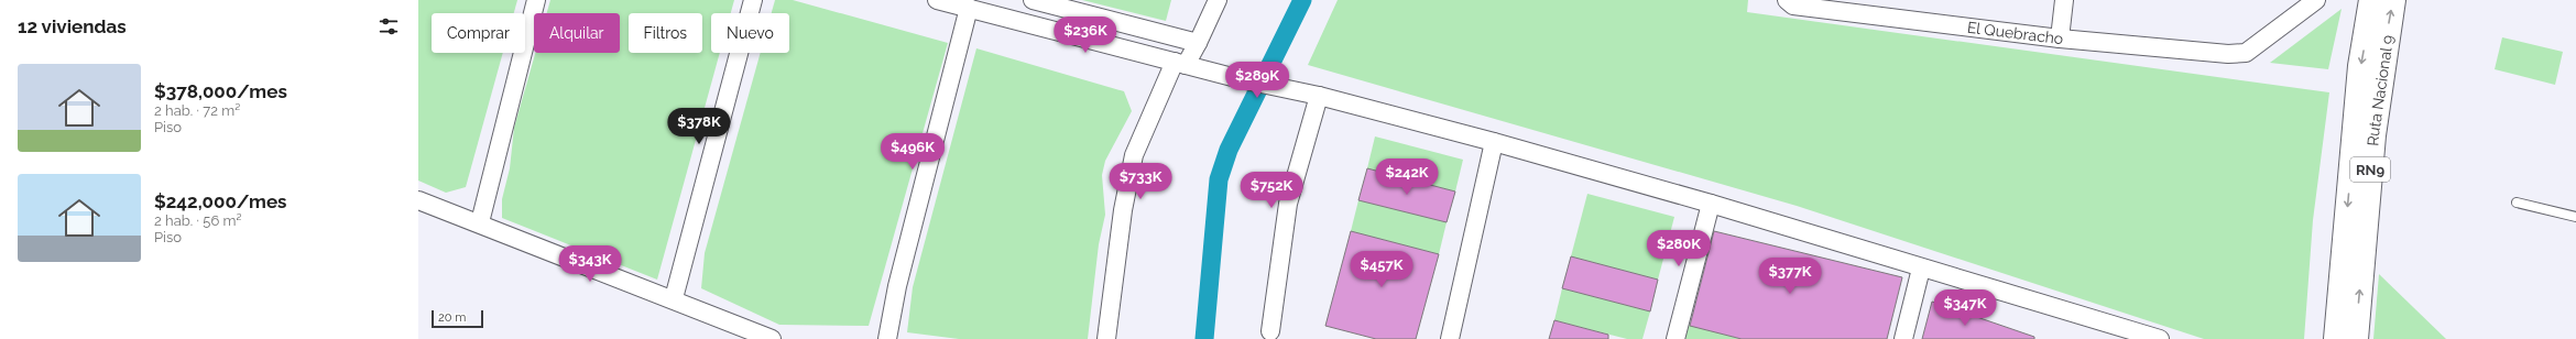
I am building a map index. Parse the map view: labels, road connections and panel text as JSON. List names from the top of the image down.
{
  "streets": {
    "main road": ["Ruta Nacional 9", "RN9"],
    "street": ["El Quebracho"]
  },
  "scale_bar": "20 m",
  "page": {
    "heading": "12 viviendas",
    "chip": [
      "Comprar",
      "Alquilar",
      "Filtros",
      "Nuevo"
    ],
    "price": [
      "$236K",
      "$289K",
      "$378K",
      "$496K",
      "$242K",
      "$733K",
      "$752K",
      "$280K",
      "$343K",
      "$457K",
      "$377K",
      "$347K"
    ],
    "list": [
      {
        "name": "$378,000/mes",
        "note": "2 hab. · 72 m² · Piso"
      },
      {
        "name": "$242,000/mes",
        "note": "2 hab. · 56 m² · Piso"
      }
    ],
    "scale": "20 m"
  }
}
